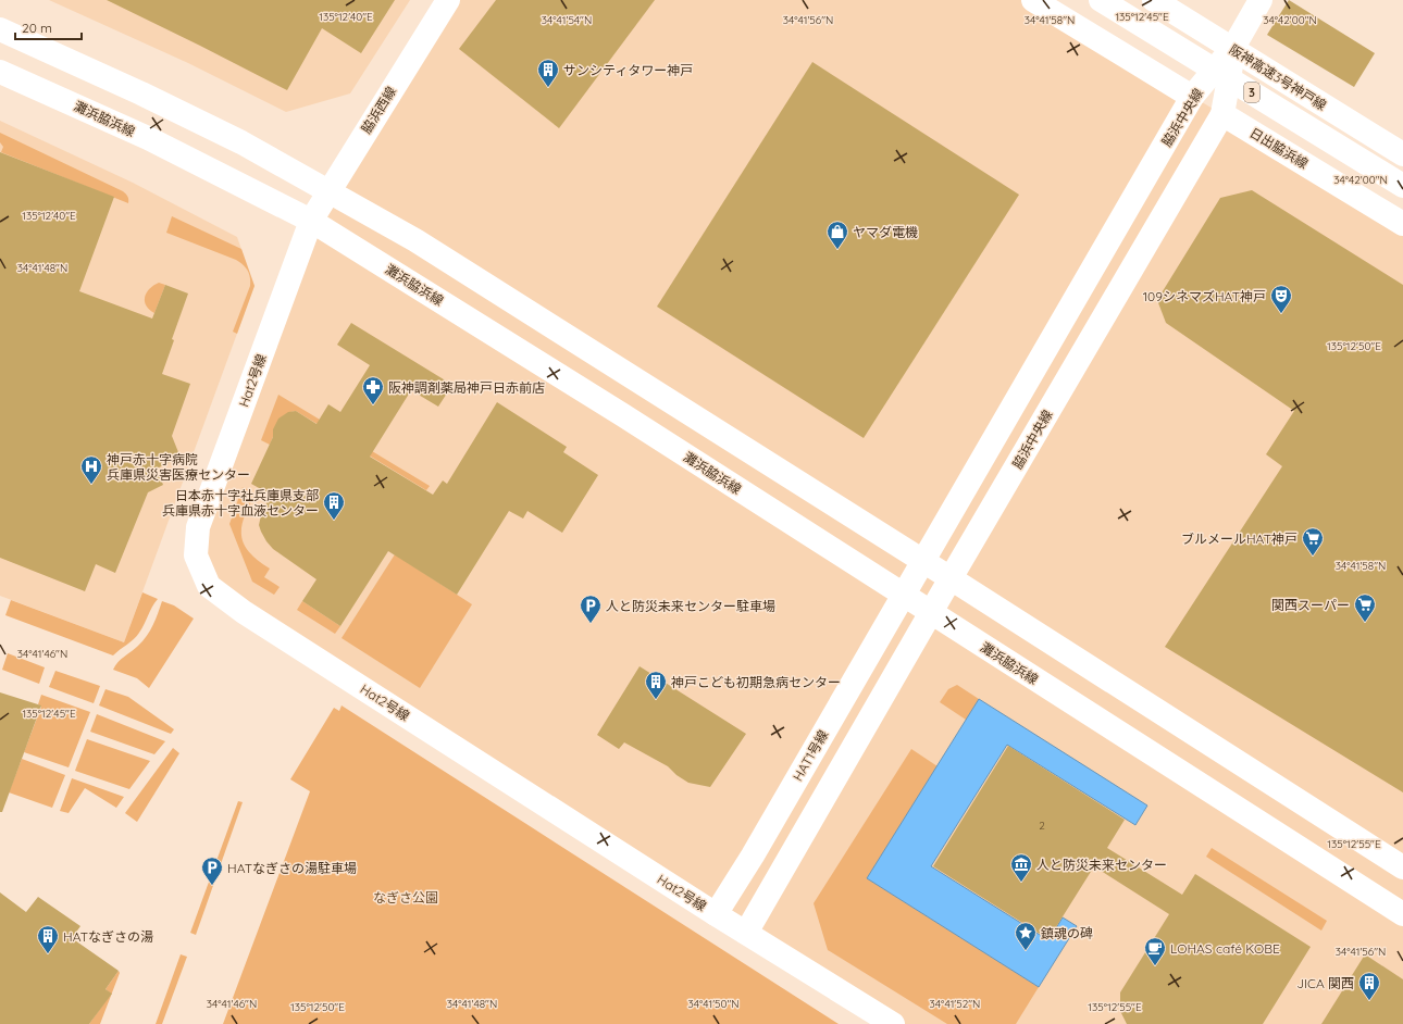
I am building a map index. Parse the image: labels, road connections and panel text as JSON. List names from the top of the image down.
{
  "streets": {
    "main road": [
      "阪神高速3号神戸線",
      "3",
      "脇浜西線",
      "脇浜中央線",
      "灘浜脇浜線",
      "日出脇浜線",
      "Hat2号線",
      "HAT1号線"
    ]
  },
  "crossings": [
    ["脇浜西線", "灘浜脇浜線"],
    ["脇浜西線", "Hat2号線"],
    ["脇浜中央線", "灘浜脇浜線"],
    ["脇浜中央線", "日出脇浜線"],
    ["脇浜中央線", "HAT1号線"],
    ["灘浜脇浜線", "Hat2号線"],
    ["灘浜脇浜線", "HAT1号線"],
    ["Hat2号線", "HAT1号線"]
  ],
  "parks": ["なぎさ公園"],
  "places": {
    "building": [
      "サンシティタワー神戸",
      "日本赤十字社兵庫県支部 兵庫県赤十字血液センター",
      "神戸こども初期急病センター",
      "HATなぎさの湯",
      "JICA 関西"
    ],
    "shop": ["ヤマダ電機"],
    "theatre": ["109シネマズHAT神戸"],
    "pharmacy": ["阪神調剤薬局神戸日赤前店"],
    "hospital": ["神戸赤十字病院 兵庫県災害医療センター"],
    "supermarket": ["ブルメールHAT神戸", "関西スーパー"],
    "parking": ["人と防災未来センター駐車場", "HATなぎさの湯駐車場"],
    "museum": ["人と防災未来センター"],
    "place": ["鎮魂の碑"],
    "cafe": ["LOHAS café KOBE"]
  },
  "house_numbers": ["2"],
  "scale_bar": "20 m",
  "coordinates": [
    "135°12'40\"E",
    "135°12'45\"E",
    "34°41'54\"N",
    "34°41'56\"N",
    "34°41'58\"N",
    "34°42'00\"N",
    "34°41'48\"N",
    "135°12'50\"E",
    "34°41'46\"N",
    "135°12'55\"E",
    "34°41'50\"N",
    "34°41'52\"N"
  ]
}
